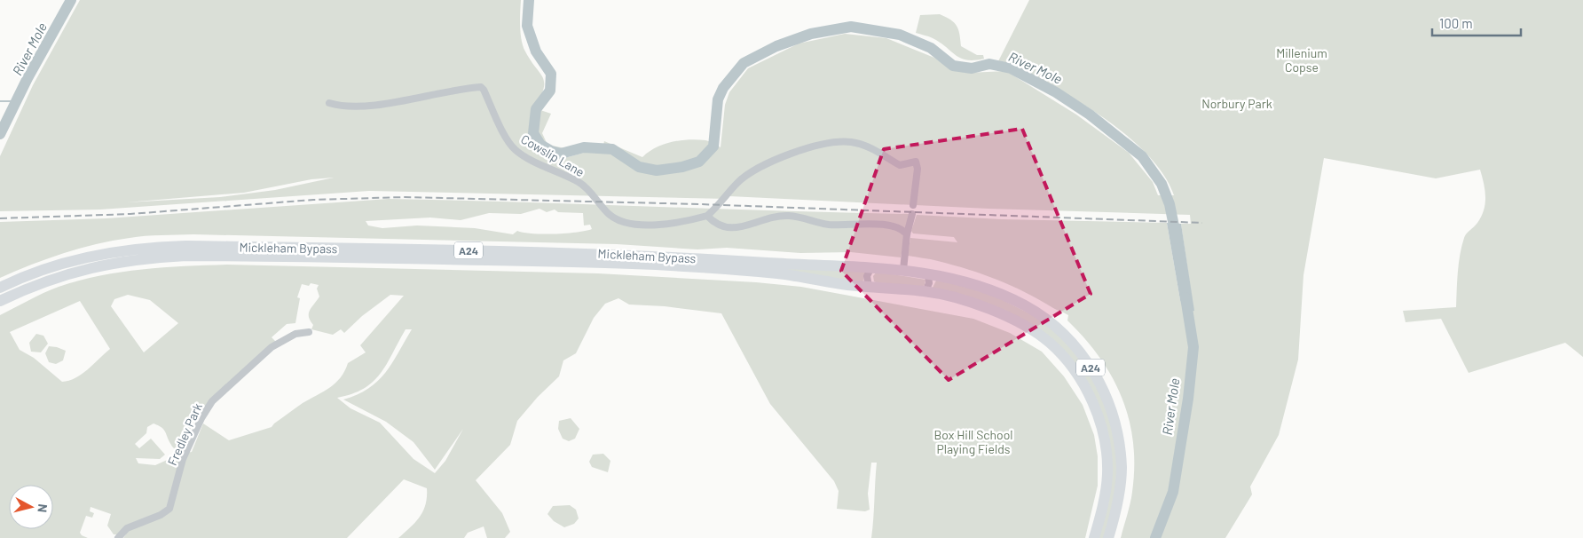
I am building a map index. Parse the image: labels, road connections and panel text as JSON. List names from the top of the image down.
{
  "streets": {
    "highway": ["Mickleham Bypass", "A24"],
    "street": ["Cowslip Lane", "Fredley Park"]
  },
  "water": ["River Mole"],
  "parks": ["Millenium Copse", "Norbury Park", "Box Hill School Playing Fields"],
  "scale_bar": "100 m",
  "north": "right"
}
